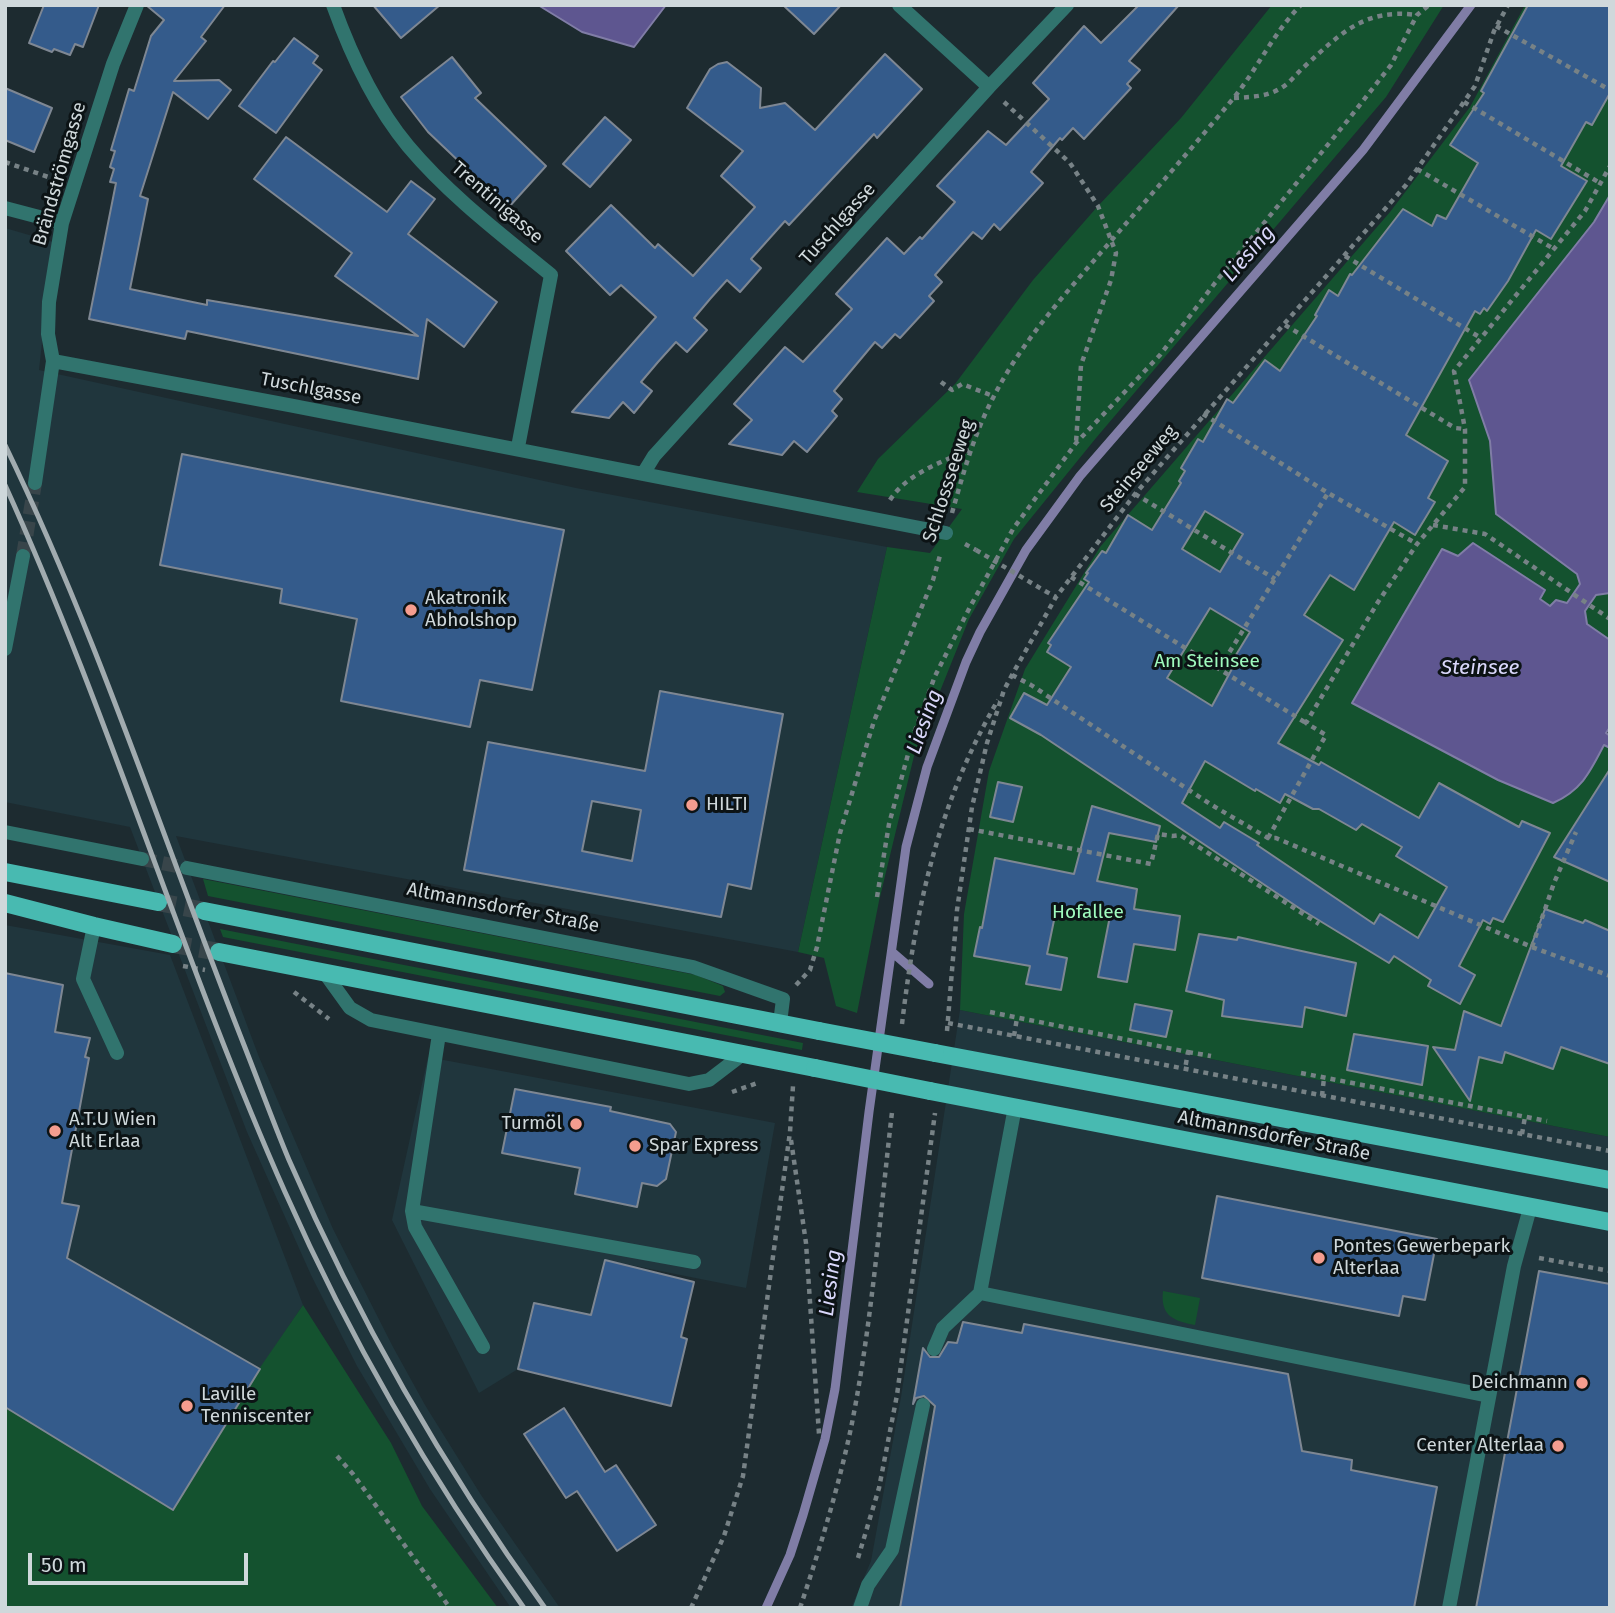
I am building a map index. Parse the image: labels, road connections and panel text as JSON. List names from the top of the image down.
{
  "streets": {
    "main road": ["Altmannsdorfer Straße"],
    "street": ["Brändströmgasse", "Trentinigasse", "Tuschlgasse"],
    "path": ["Steinseeweg", "Schlossseeweg"]
  },
  "crossings": [
    ["Brändströmgasse", "Tuschlgasse"],
    ["Trentinigasse", "Tuschlgasse"],
    ["Tuschlgasse", "Schlossseeweg"],
    ["Schlossseeweg", "Altmannsdorfer Straße"]
  ],
  "water": ["Liesing", "Steinsee"],
  "parks": ["Am Steinsee", "Hofallee"],
  "places": [
    "Akatronik Abholshop",
    "HILTI",
    "Turmöl",
    "A.T.U Wien Alt Erlaa",
    "Spar Express",
    "Pontes Gewerbepark Alterlaa",
    "Deichmann",
    "Laville Tenniscenter",
    "Center Alterlaa"
  ],
  "scale_bar": "50 m"
}
